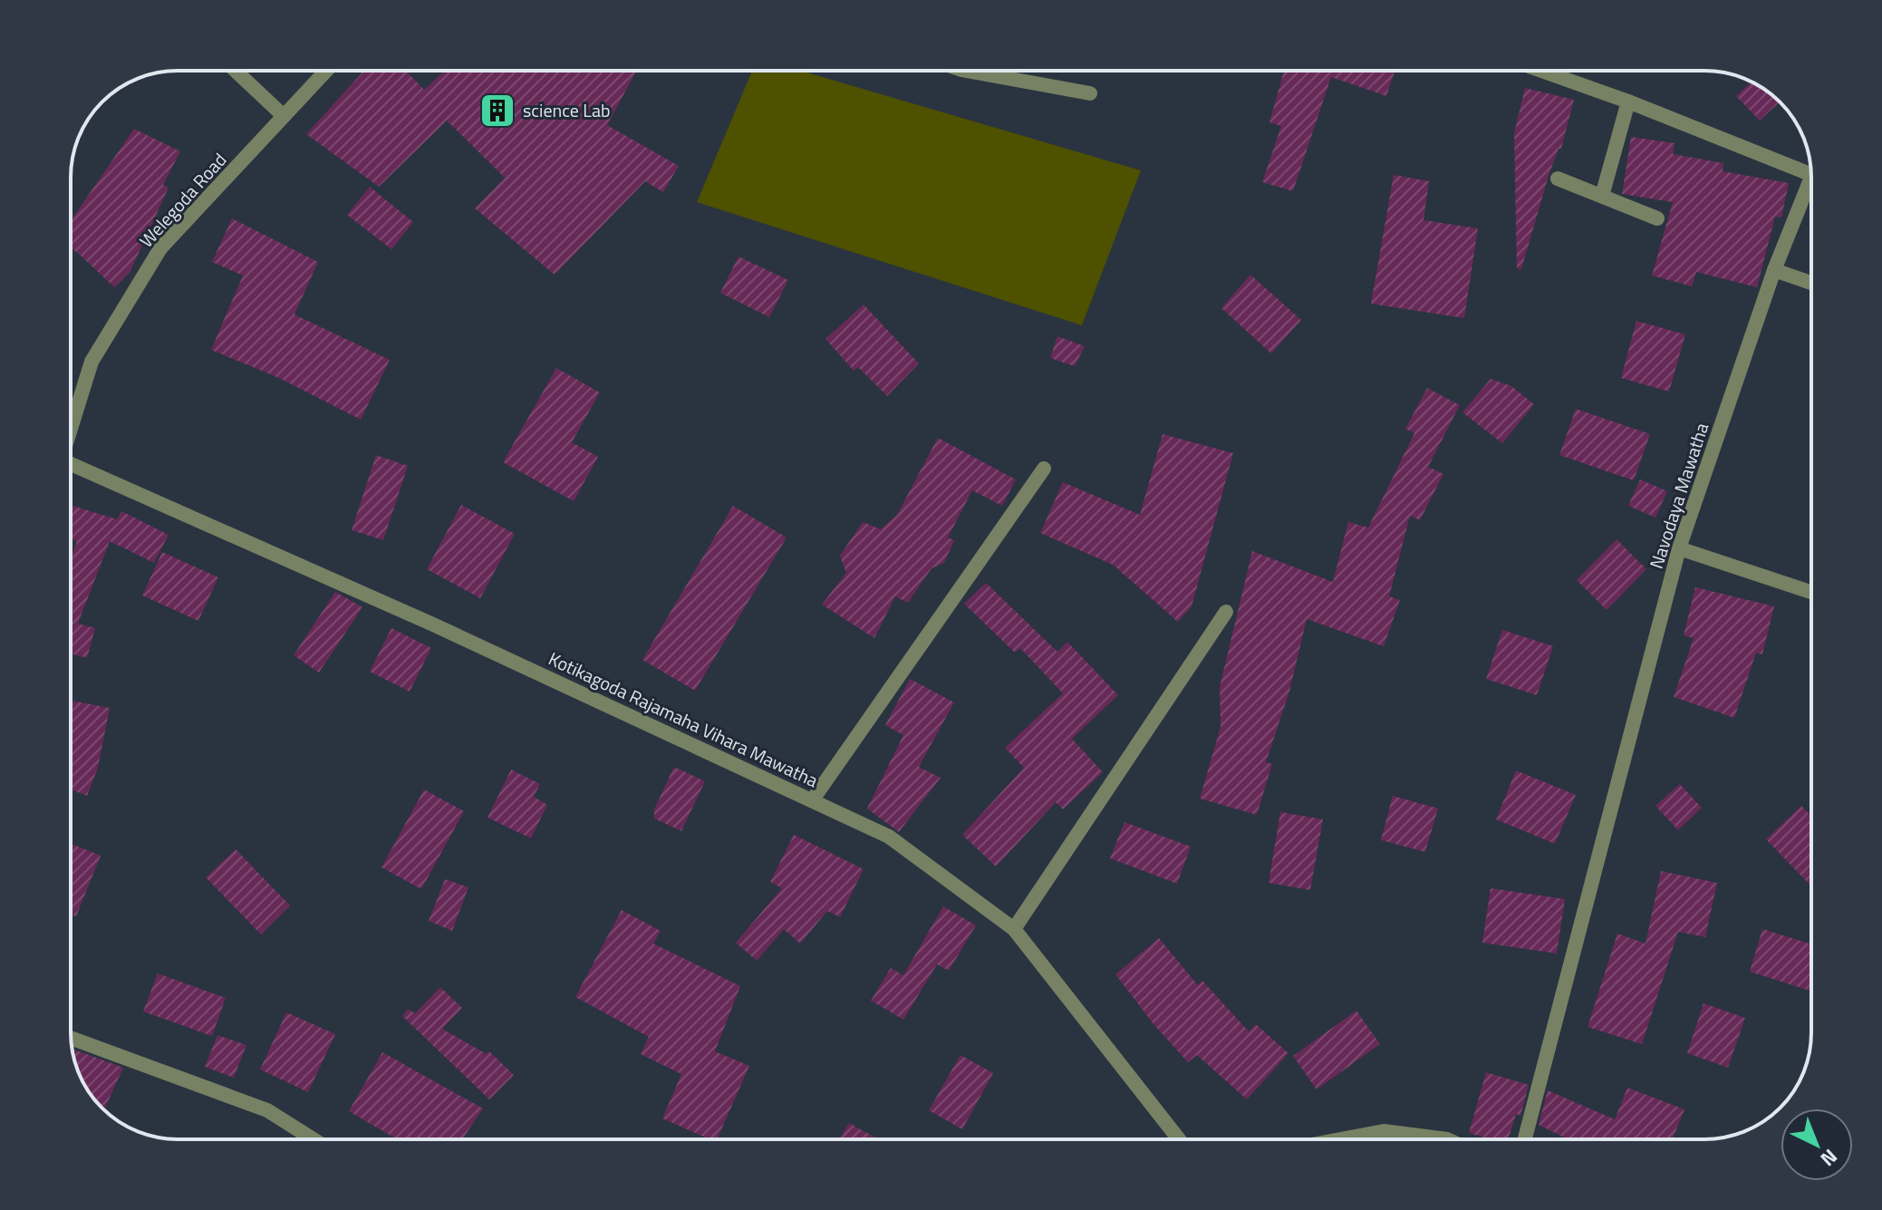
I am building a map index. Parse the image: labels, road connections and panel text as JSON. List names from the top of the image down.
{
  "streets": {
    "street": ["Welegoda Road", "Navodaya Mawatha", "Kotikagoda Rajamaha Vihara Mawatha"]
  },
  "places": {
    "building": ["science Lab"]
  },
  "north": "bottom right"
}
